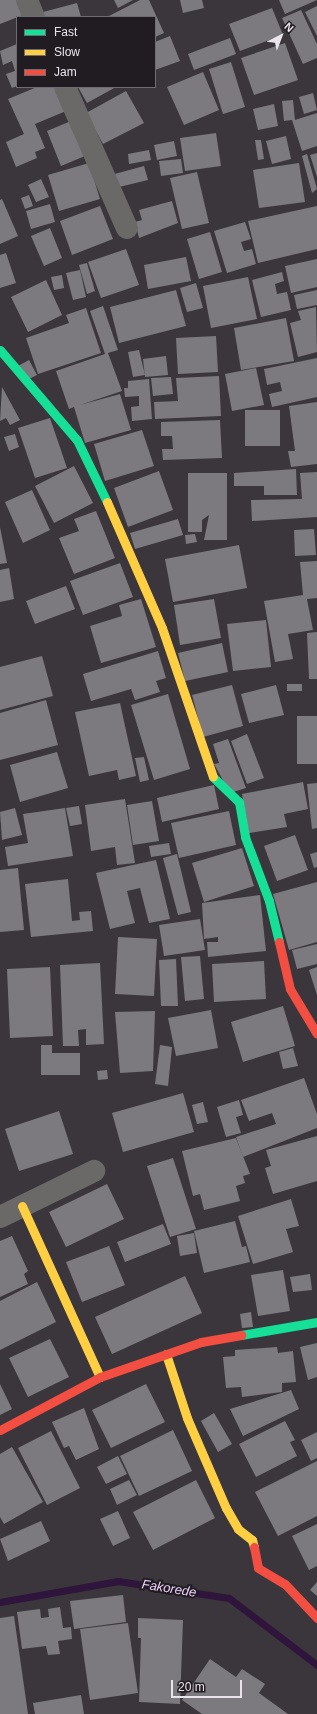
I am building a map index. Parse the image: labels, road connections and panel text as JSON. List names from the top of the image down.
{
  "water": ["Fakorede"],
  "legend": ["Fast", "Slow", "Jam"],
  "scale_bar": "20 m",
  "north": "top right"
}
